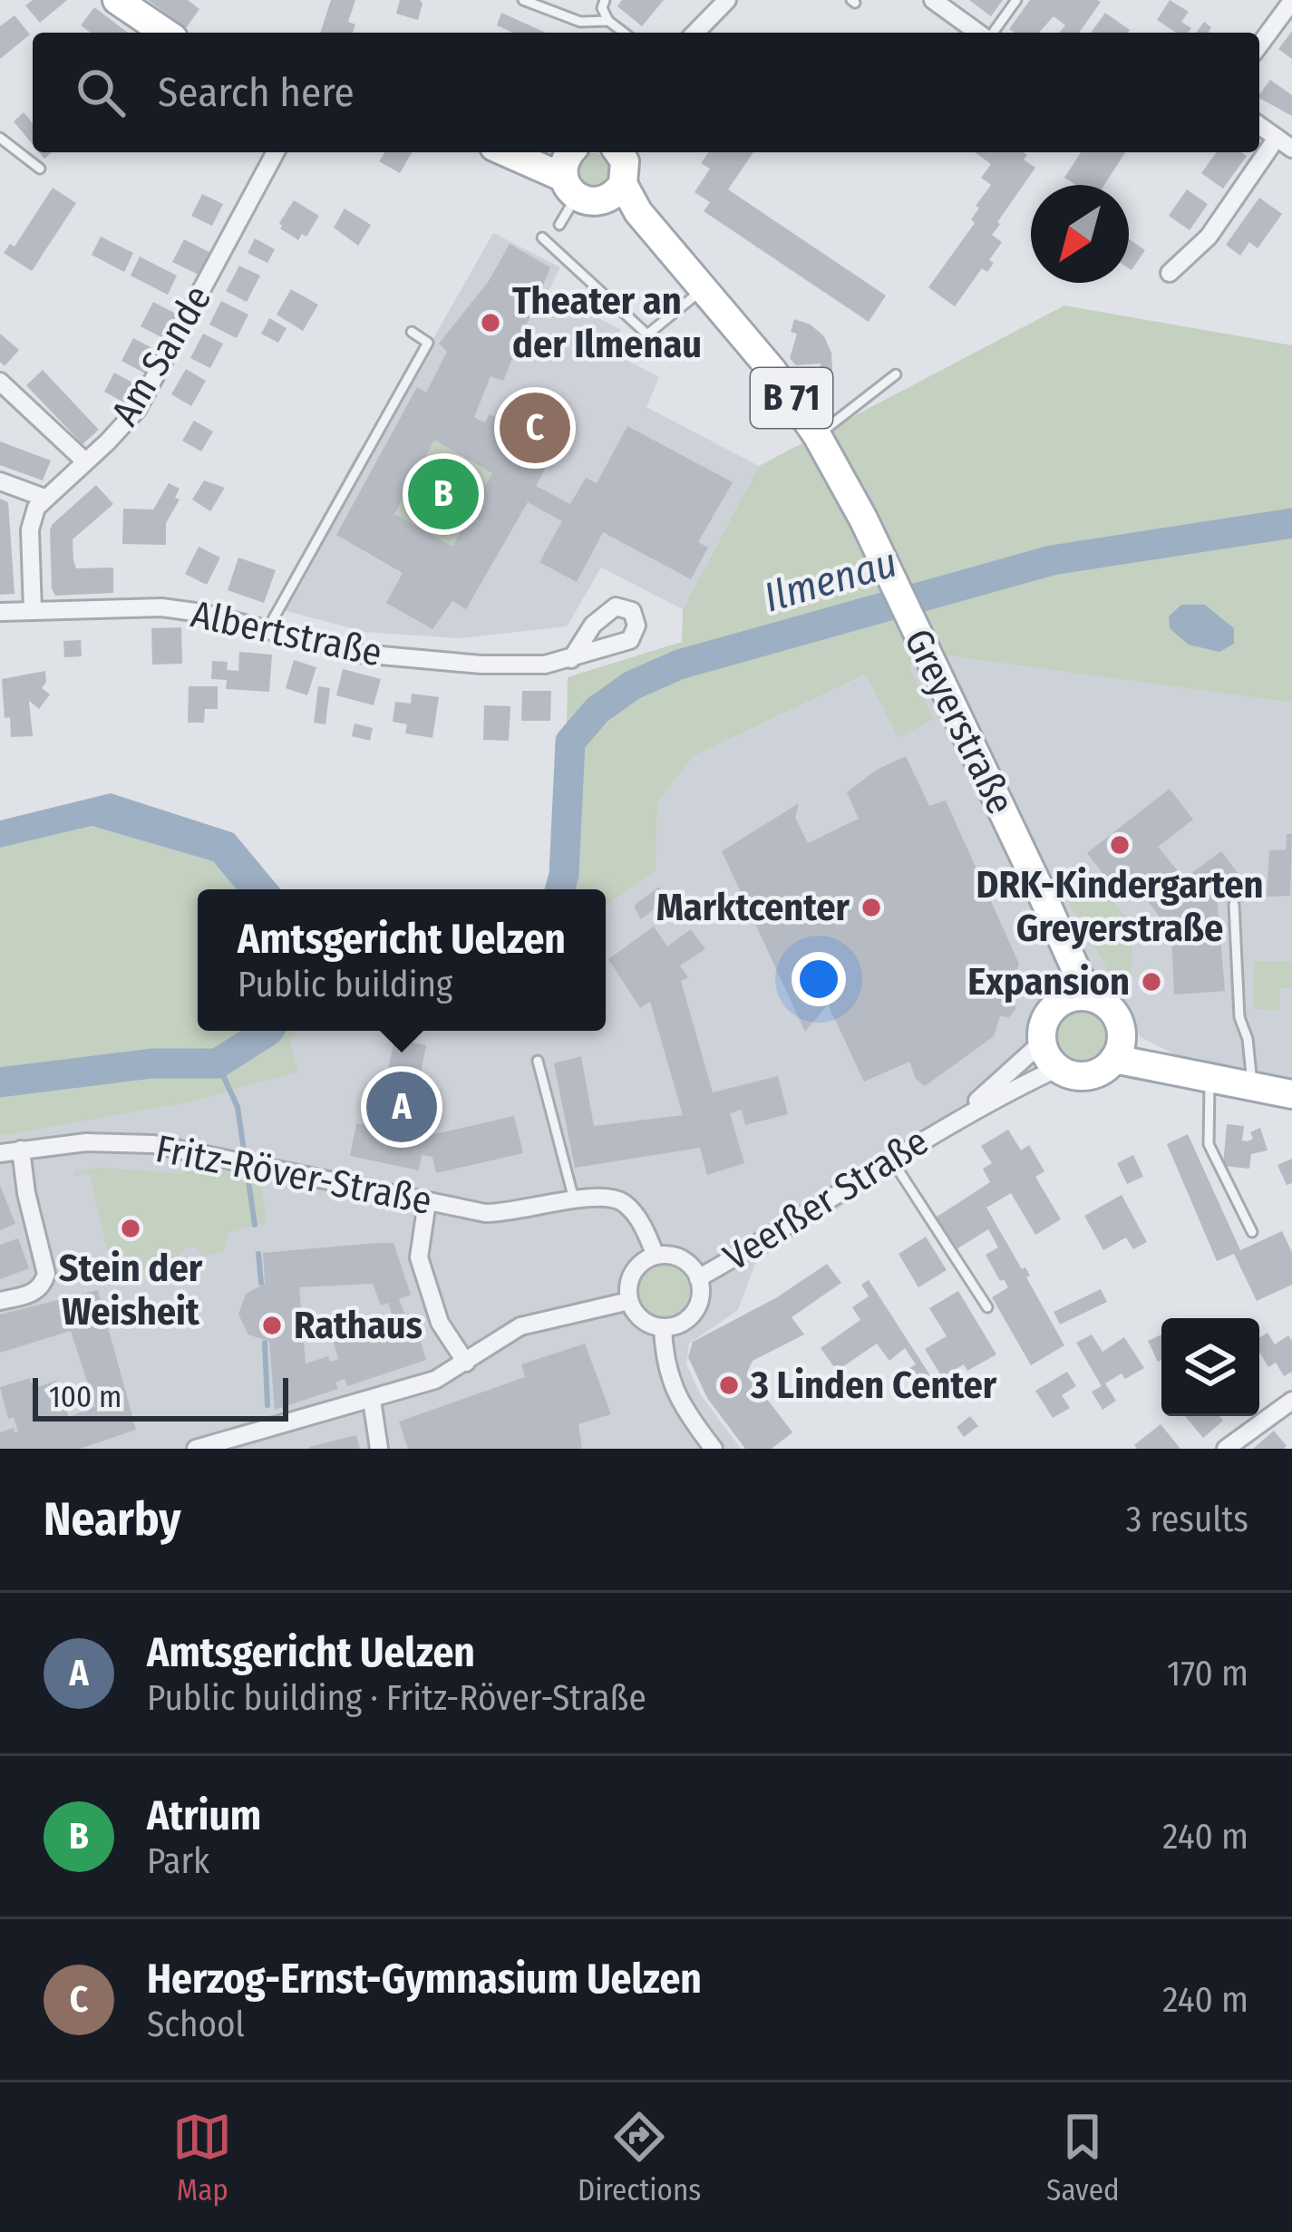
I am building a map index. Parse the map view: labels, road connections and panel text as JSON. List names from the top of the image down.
{
  "streets": {
    "main road": ["B 71", "Greyerstraße"],
    "street": [
      "Am Sande",
      "Albertstraße",
      "Fritz-Röver-Straße",
      "Veerßer Straße"
    ]
  },
  "crossings": [
    ["Greyerstraße", "Veerßer Straße"],
    ["Fritz-Röver-Straße", "Veerßer Straße"]
  ],
  "water": ["Ilmenau"],
  "places": [
    "Theater an der Ilmenau",
    "DRK-Kindergarten Greyerstraße",
    "Marktcenter",
    "Expansion",
    "Stein der Weisheit",
    "Rathaus",
    "3 Linden Center"
  ],
  "scale_bar": "100 m",
  "north": "bottom left",
  "page": {
    "search": "Search here",
    "pins": ["C", "B", "A"],
    "popup": ["Amtsgericht Uelzen", "Public building"],
    "scale": "100 m",
    "heading": ["Nearby", "3 results"],
    "list": [
      {
        "mark": "A",
        "name": "Amtsgericht Uelzen",
        "note": "Public building · Fritz-Röver-Straße",
        "value": "170 m"
      },
      {
        "mark": "B",
        "name": "Atrium",
        "note": "Park",
        "value": "240 m"
      },
      {
        "mark": "C",
        "name": "Herzog-Ernst-Gymnasium Uelzen",
        "note": "School",
        "value": "240 m"
      }
    ],
    "nav": ["Map", "Directions", "Saved"]
  }
}
